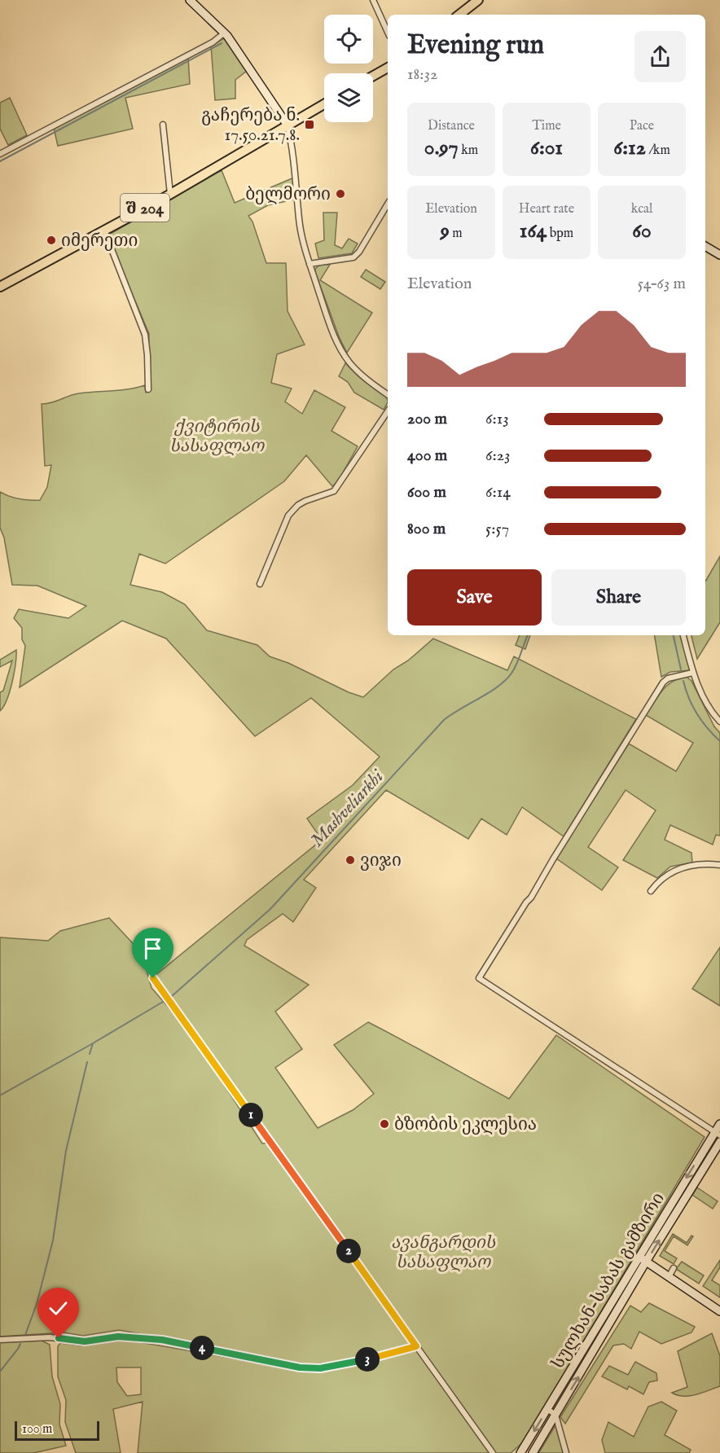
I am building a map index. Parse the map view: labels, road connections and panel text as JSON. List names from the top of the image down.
{
  "streets": {
    "main road": ["შ 204", "სულხან-საბას გამზირი"]
  },
  "water": ["Mashveliarkhi"],
  "parks": ["ქვიტირის სასაფლაო", "ავანგარდის სასაფლაო"],
  "places": {
    "transit": ["გაჩერება ნ. 17.50.21.7.8."],
    "other": [
      "ბელმორი",
      "იმერეთი",
      "ვიჯი",
      "ბზობის ეკლესია"
    ]
  },
  "scale_bar": "100 m",
  "page": {
    "heading": ["Evening run", "18:32"],
    "stats": [
      ["Distance", "0.97 km"],
      ["Time", "6:01"],
      ["Pace", "6:12 /km"],
      ["Elevation", "9 m"],
      ["Heart rate", "164 bpm"],
      ["kcal", "60"]
    ],
    "chart": ["Elevation", "54–63 m"],
    "list": [
      {
        "name": "200 m",
        "note": "6:13"
      },
      {
        "name": "400 m",
        "note": "6:23"
      },
      {
        "name": "600 m",
        "note": "6:14"
      },
      {
        "name": "800 m",
        "note": "5:57"
      }
    ],
    "buttons": ["Save", "Share"],
    "pins": [
      "1",
      "2",
      "4",
      "3"
    ],
    "scale": "100 m"
  }
}
